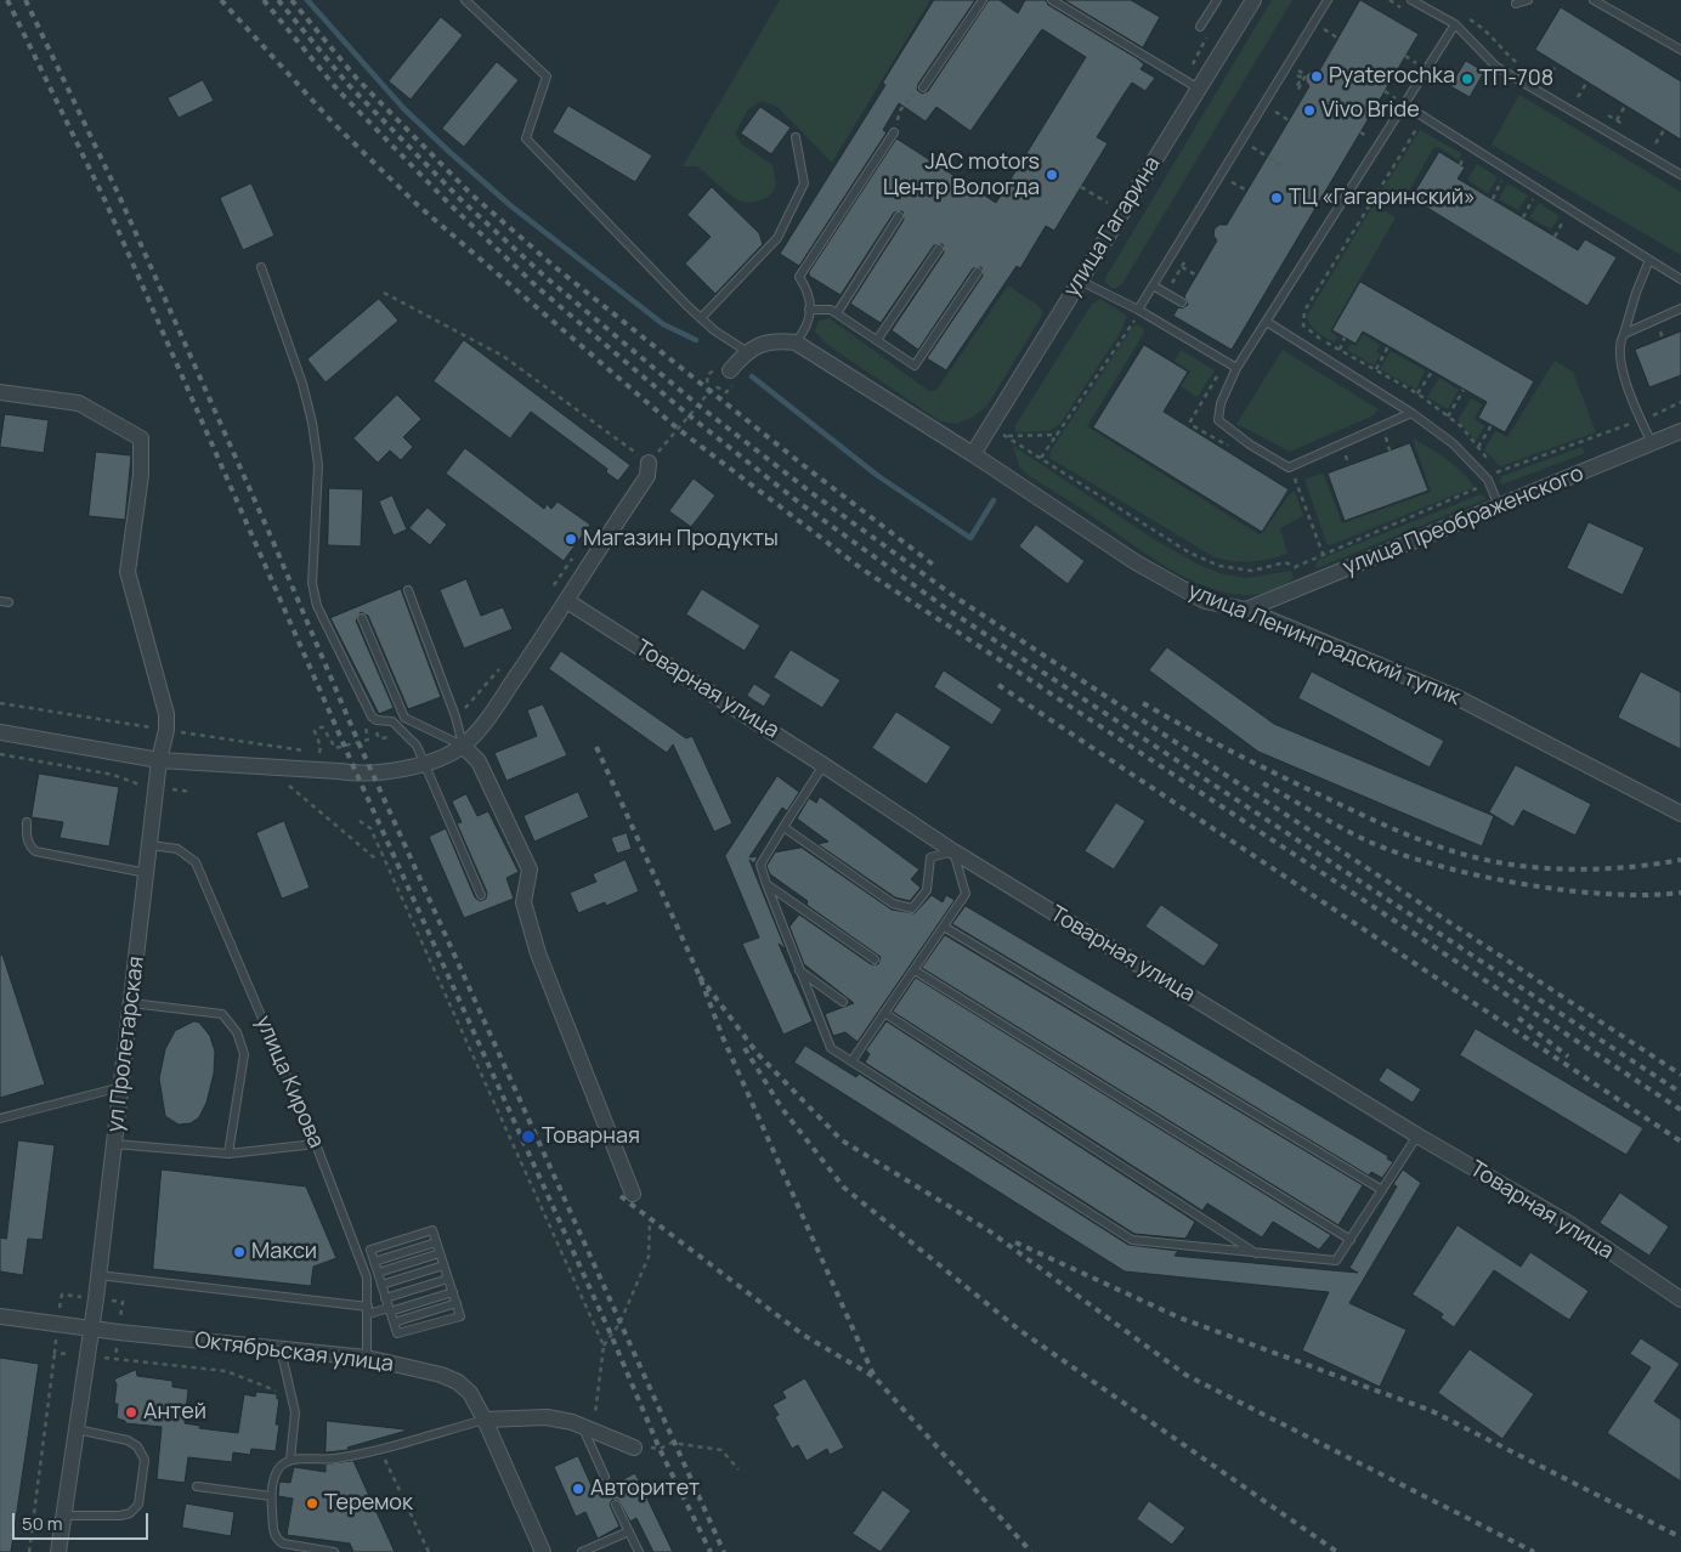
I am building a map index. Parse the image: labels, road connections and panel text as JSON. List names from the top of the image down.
{
  "streets": {
    "street": [
      "улица Гагарина",
      "улица Преображенского",
      "улица Ленинградский тупик",
      "Товарная улица",
      "ул Пролетарская",
      "Октябрьская улица"
    ],
    "lane": ["улица Кирова"]
  },
  "crossings": [
    ["улица Гагарина", "улица Ленинградский тупик"],
    ["улица Преображенского", "улица Ленинградский тупик"],
    ["ул Пролетарская", "улица Кирова"],
    ["ул Пролетарская", "Октябрьская улица"],
    ["улица Кирова", "Октябрьская улица"]
  ],
  "places": [
    "Pyaterochka",
    "ТП-708",
    "Vivo Bride",
    "JAC motors Центр Вологда",
    "ТЦ «Гагаринский»",
    "Магазин Продукты",
    "Товарная",
    "Макси",
    "Антей",
    "Авторитет",
    "Теремок"
  ],
  "scale_bar": "50 m"
}
